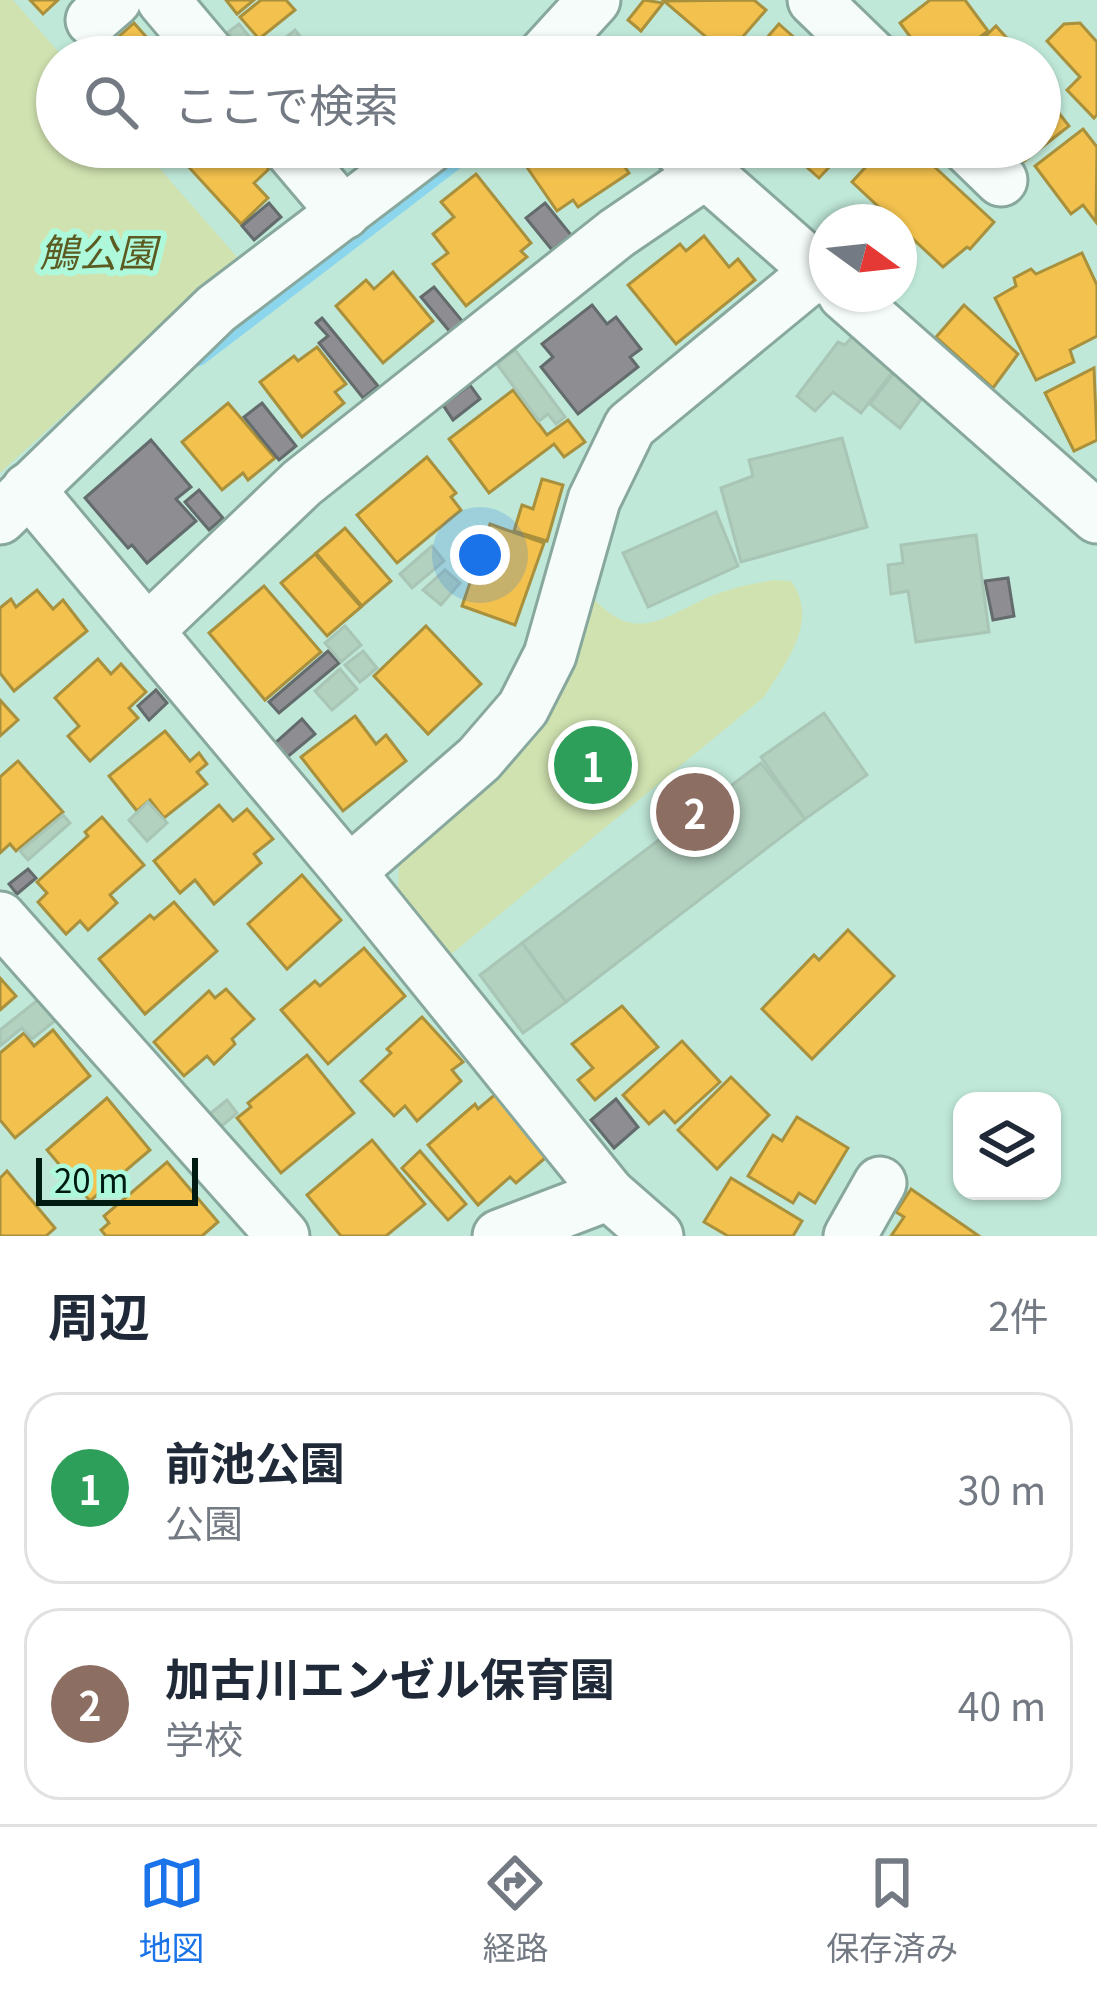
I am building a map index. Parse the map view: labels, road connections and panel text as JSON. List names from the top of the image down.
{
  "parks": ["鵤公園"],
  "scale_bar": "20 m",
  "north": "right",
  "page": {
    "search": "ここで検索",
    "pins": ["1", "2"],
    "scale": "20 m",
    "heading": ["周辺", "2件"],
    "list": [
      {
        "mark": "1",
        "name": "前池公園",
        "note": "公園",
        "value": "30 m"
      },
      {
        "mark": "2",
        "name": "加古川エンゼル保育園",
        "note": "学校",
        "value": "40 m"
      }
    ],
    "nav": ["地図", "経路", "保存済み"]
  }
}
